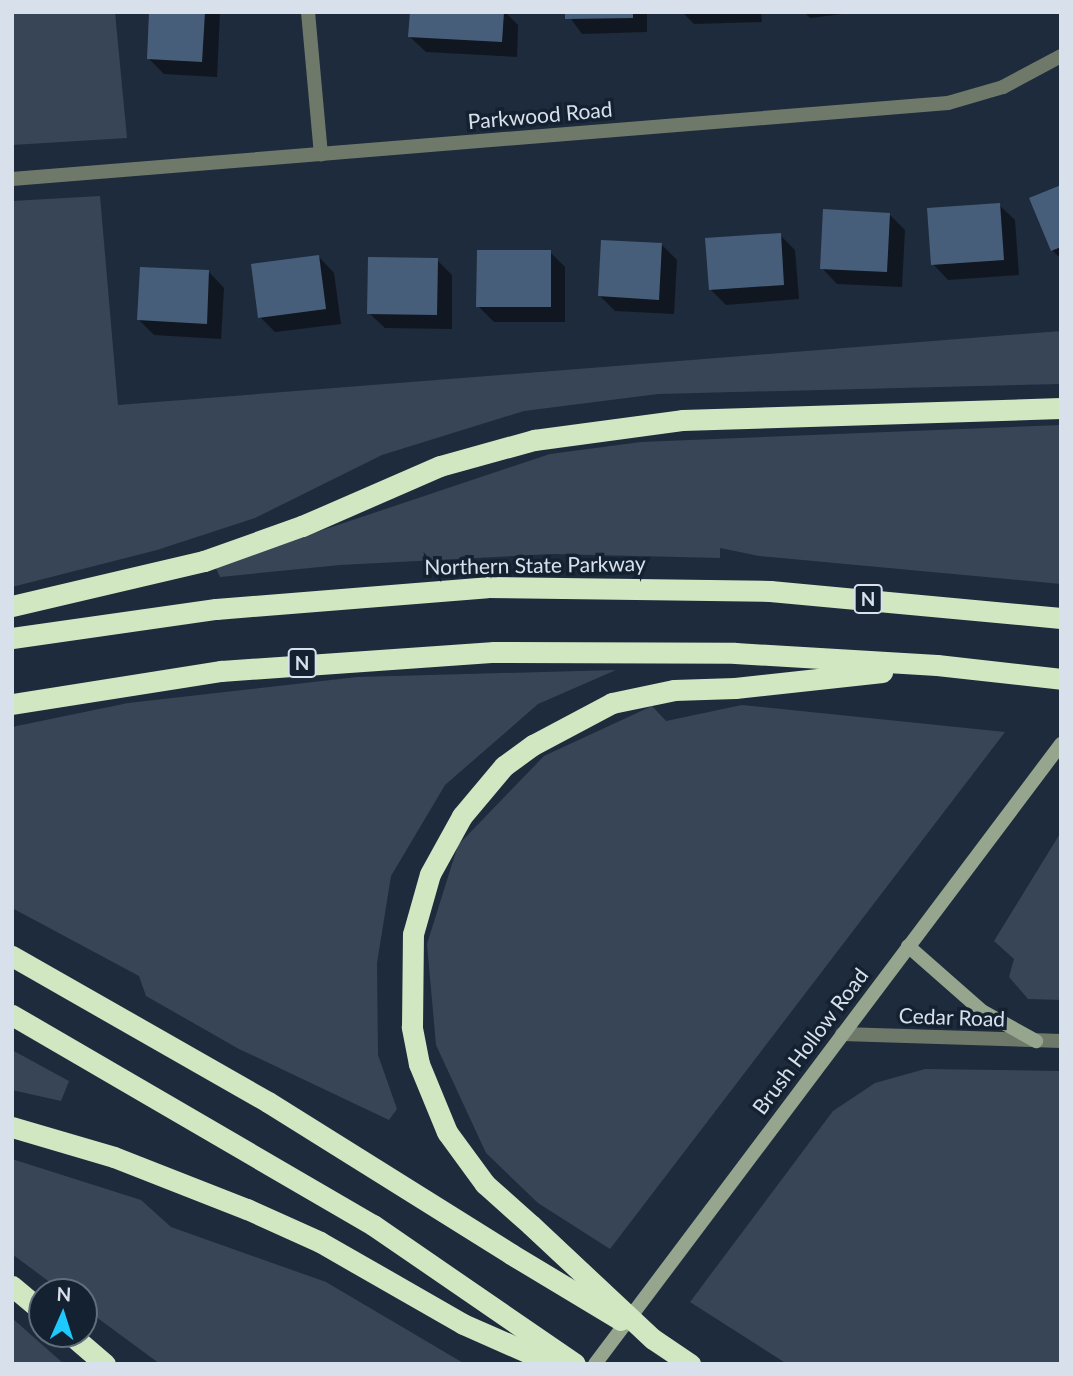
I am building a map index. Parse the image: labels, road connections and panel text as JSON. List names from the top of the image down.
{
  "streets": {
    "highway": ["Northern State Parkway", "N"],
    "main road": ["Brush Hollow Road"],
    "street": ["Parkwood Road", "Cedar Road"]
  },
  "crossings": [
    ["Cedar Road", "Brush Hollow Road"]
  ],
  "north": "top"
}
